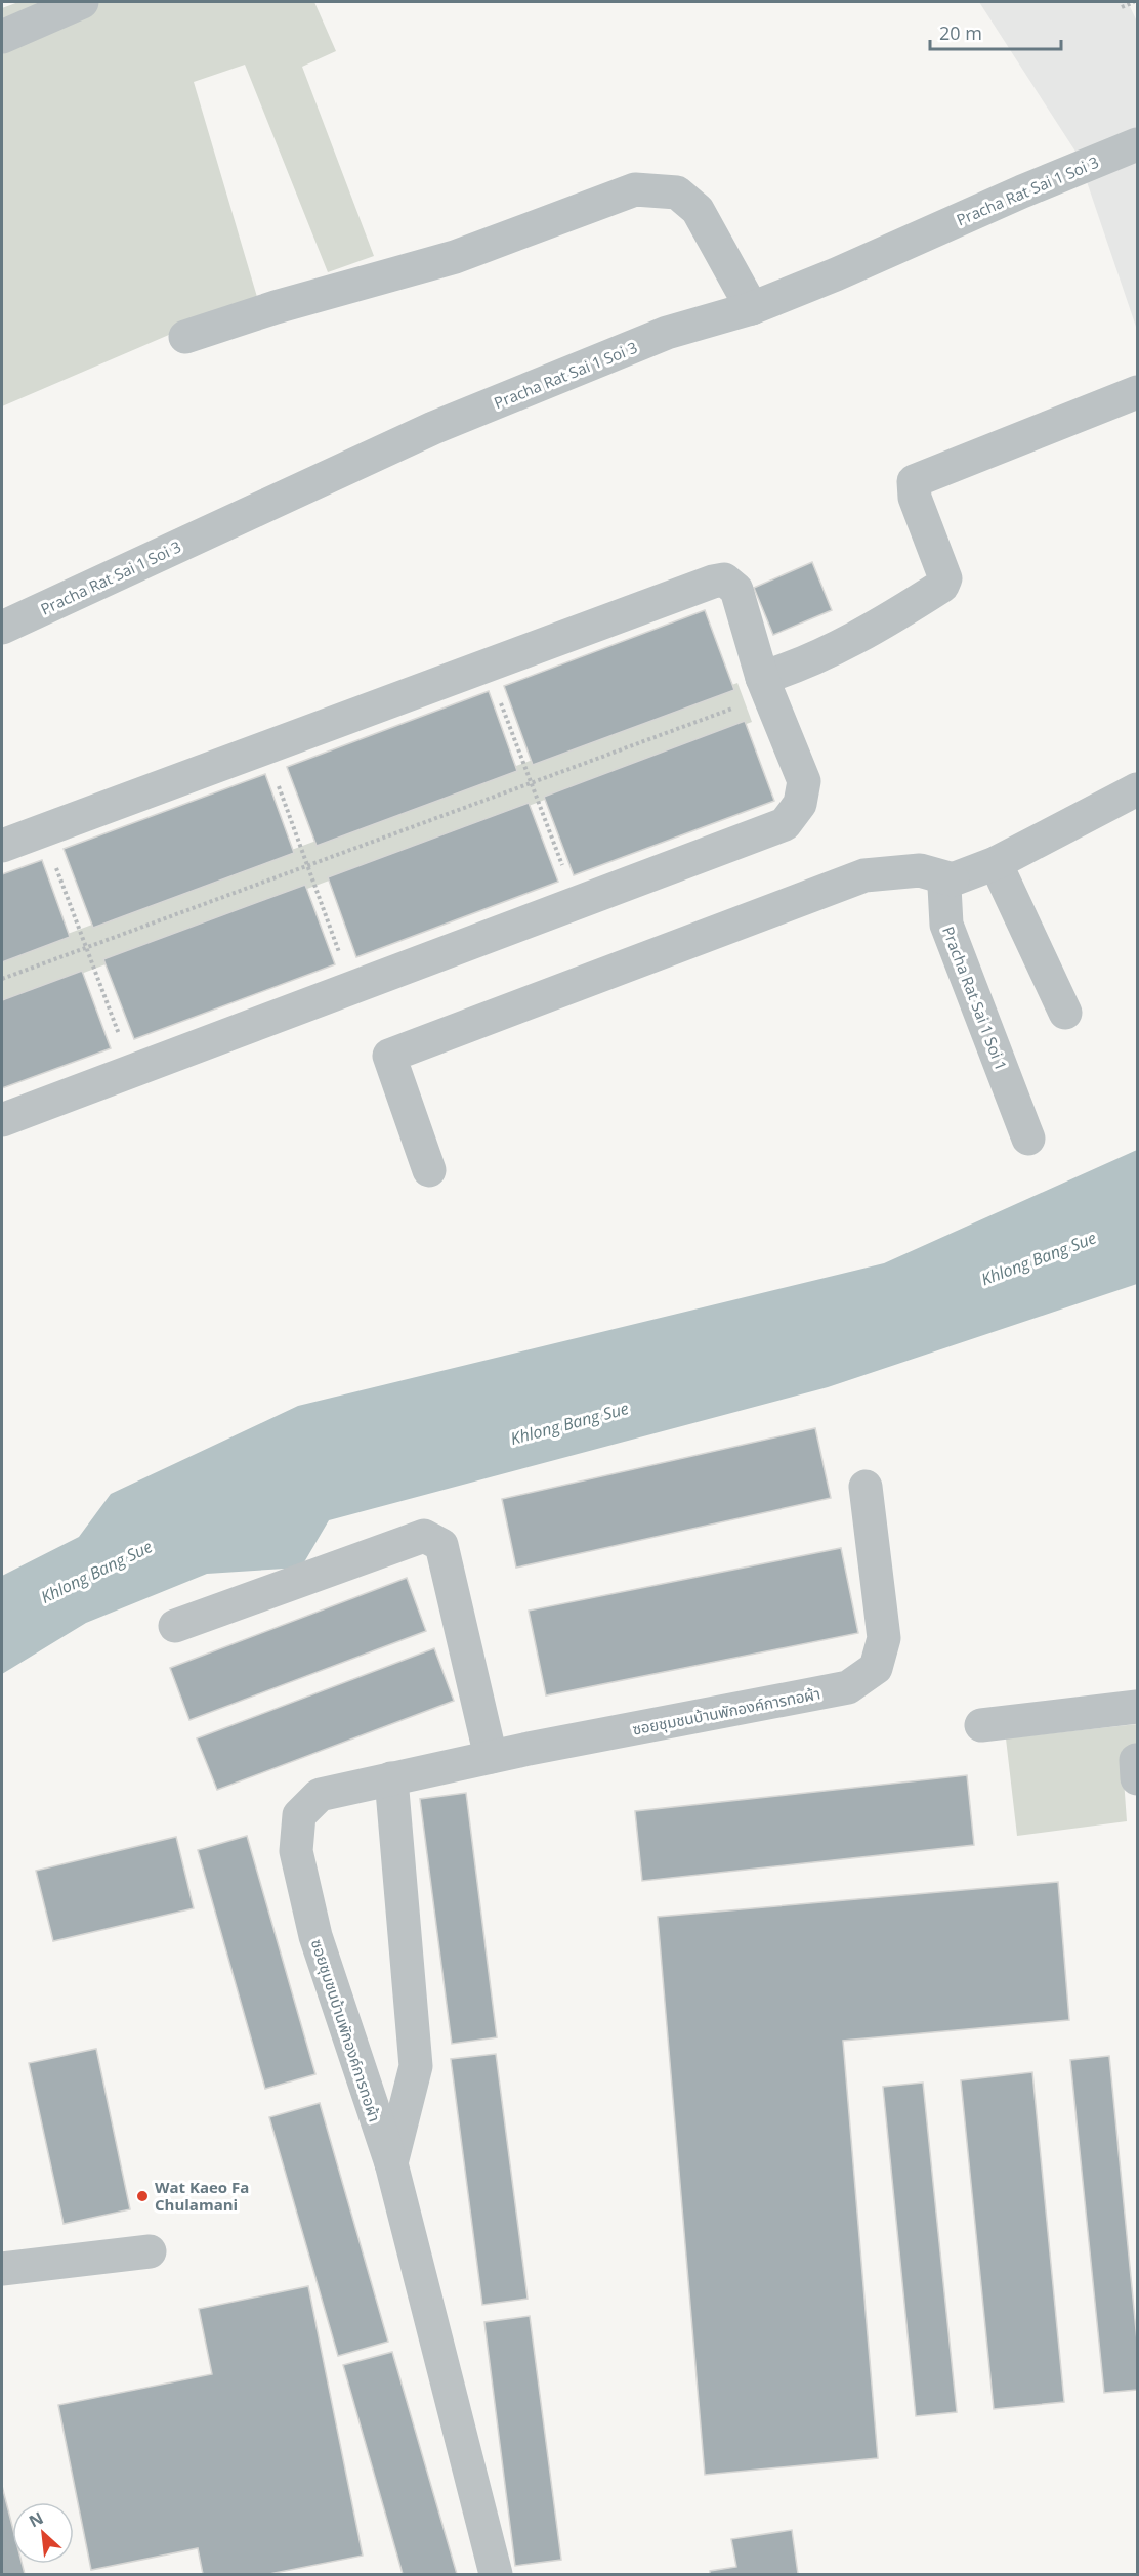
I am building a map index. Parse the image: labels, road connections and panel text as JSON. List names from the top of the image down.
{
  "streets": {
    "street": ["Pracha Rat Sai 1 Soi 3", "Pracha Rat Sai 1 Soi 1", "ซอยชุมชนบ้านพักองค์การทอผ้า"]
  },
  "water": ["Khlong Bang Sue"],
  "places": ["Wat Kaeo Fa Chulamani"],
  "scale_bar": "20 m",
  "north": "top left"
}
